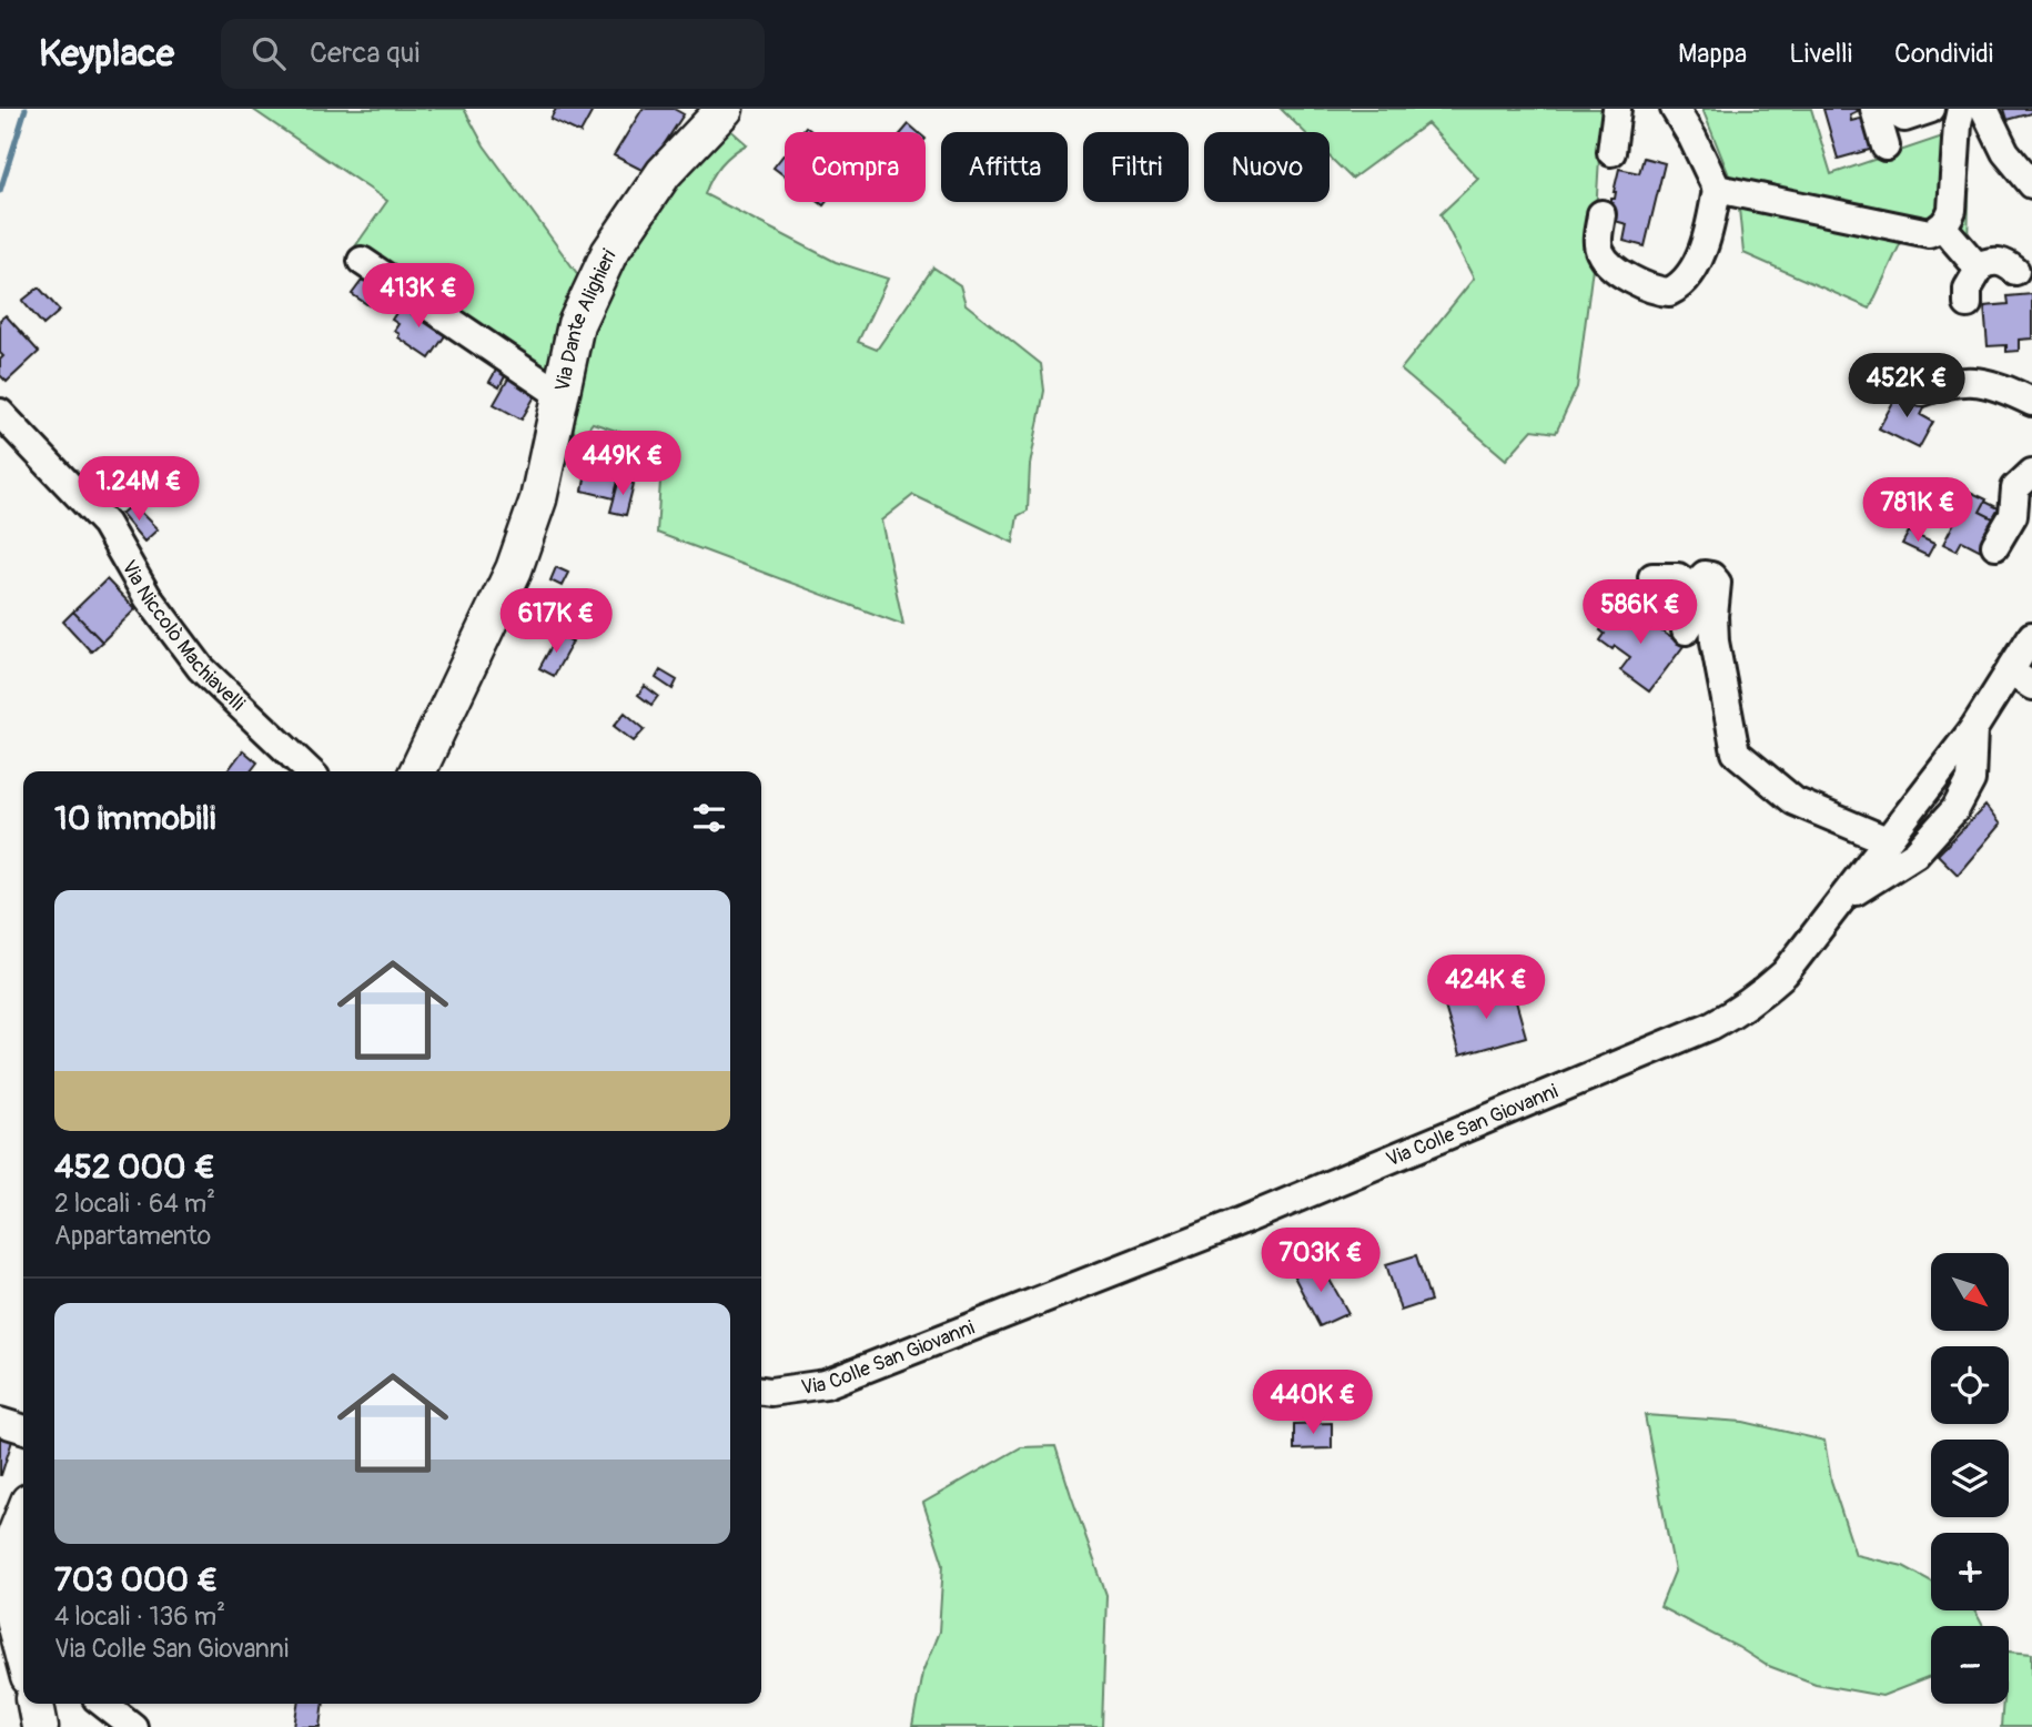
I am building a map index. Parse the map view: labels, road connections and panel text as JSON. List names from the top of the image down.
{
  "streets": {
    "main road": ["Via Dante Alighieri"],
    "street": ["Via Niccolò Machiavelli", "Via Colle San Giovanni"]
  },
  "north": "bottom right",
  "page": {
    "header": "Keyplace",
    "search": "Cerca qui",
    "nav": ["Mappa", "Livelli", "Condividi"],
    "chip": [
      "Compra",
      "Affitta",
      "Filtri",
      "Nuovo"
    ],
    "price": [
      "413K €",
      "452K €",
      "449K €",
      "1.24M €",
      "781K €",
      "586K €",
      "617K €",
      "424K €",
      "703K €",
      "440K €"
    ],
    "heading": "10 immobili",
    "list": [
      {
        "name": "452 000 €",
        "note": "2 locali · 64 m² · Appartamento"
      },
      {
        "name": "703 000 €",
        "note": "4 locali · 136 m² · Via Colle San Giovanni"
      }
    ],
    "map_buttons": ["+", "−"]
  }
}
